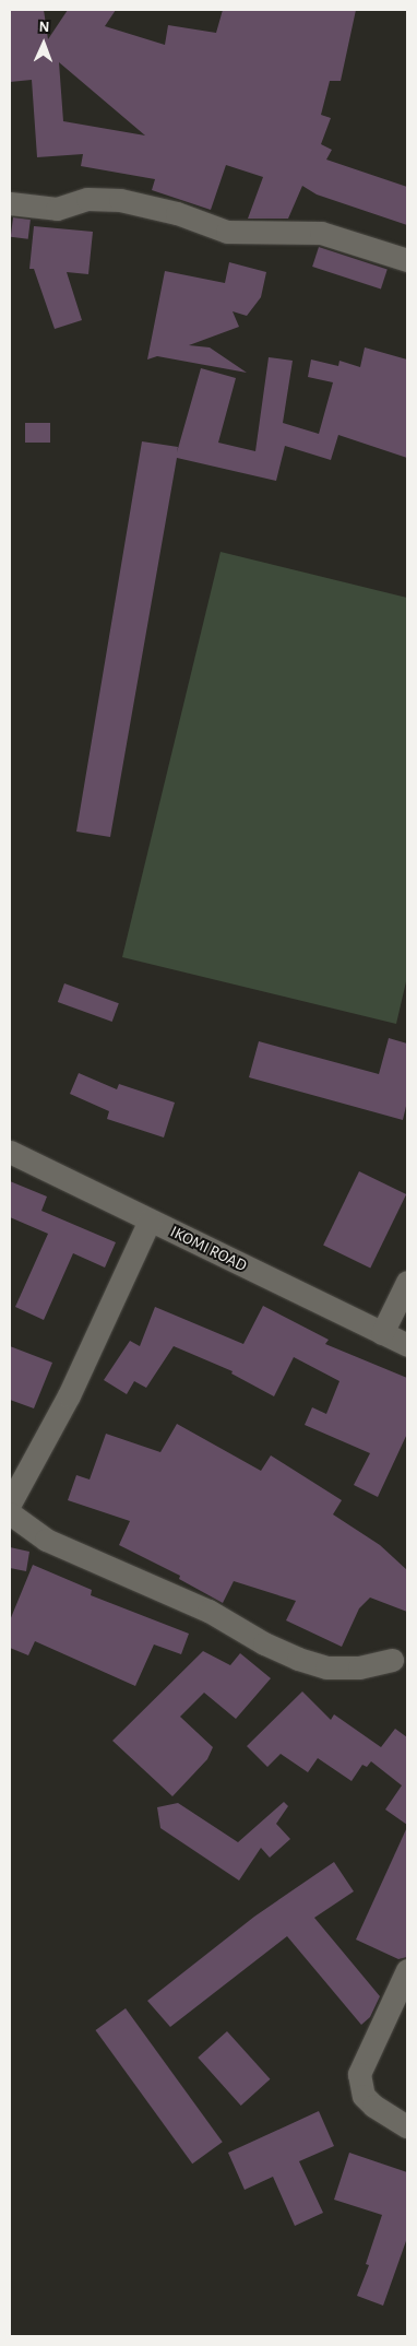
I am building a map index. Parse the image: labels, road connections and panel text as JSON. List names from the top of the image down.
{
  "streets": {
    "street": ["IKOMI ROAD"]
  },
  "north": "top"
}
